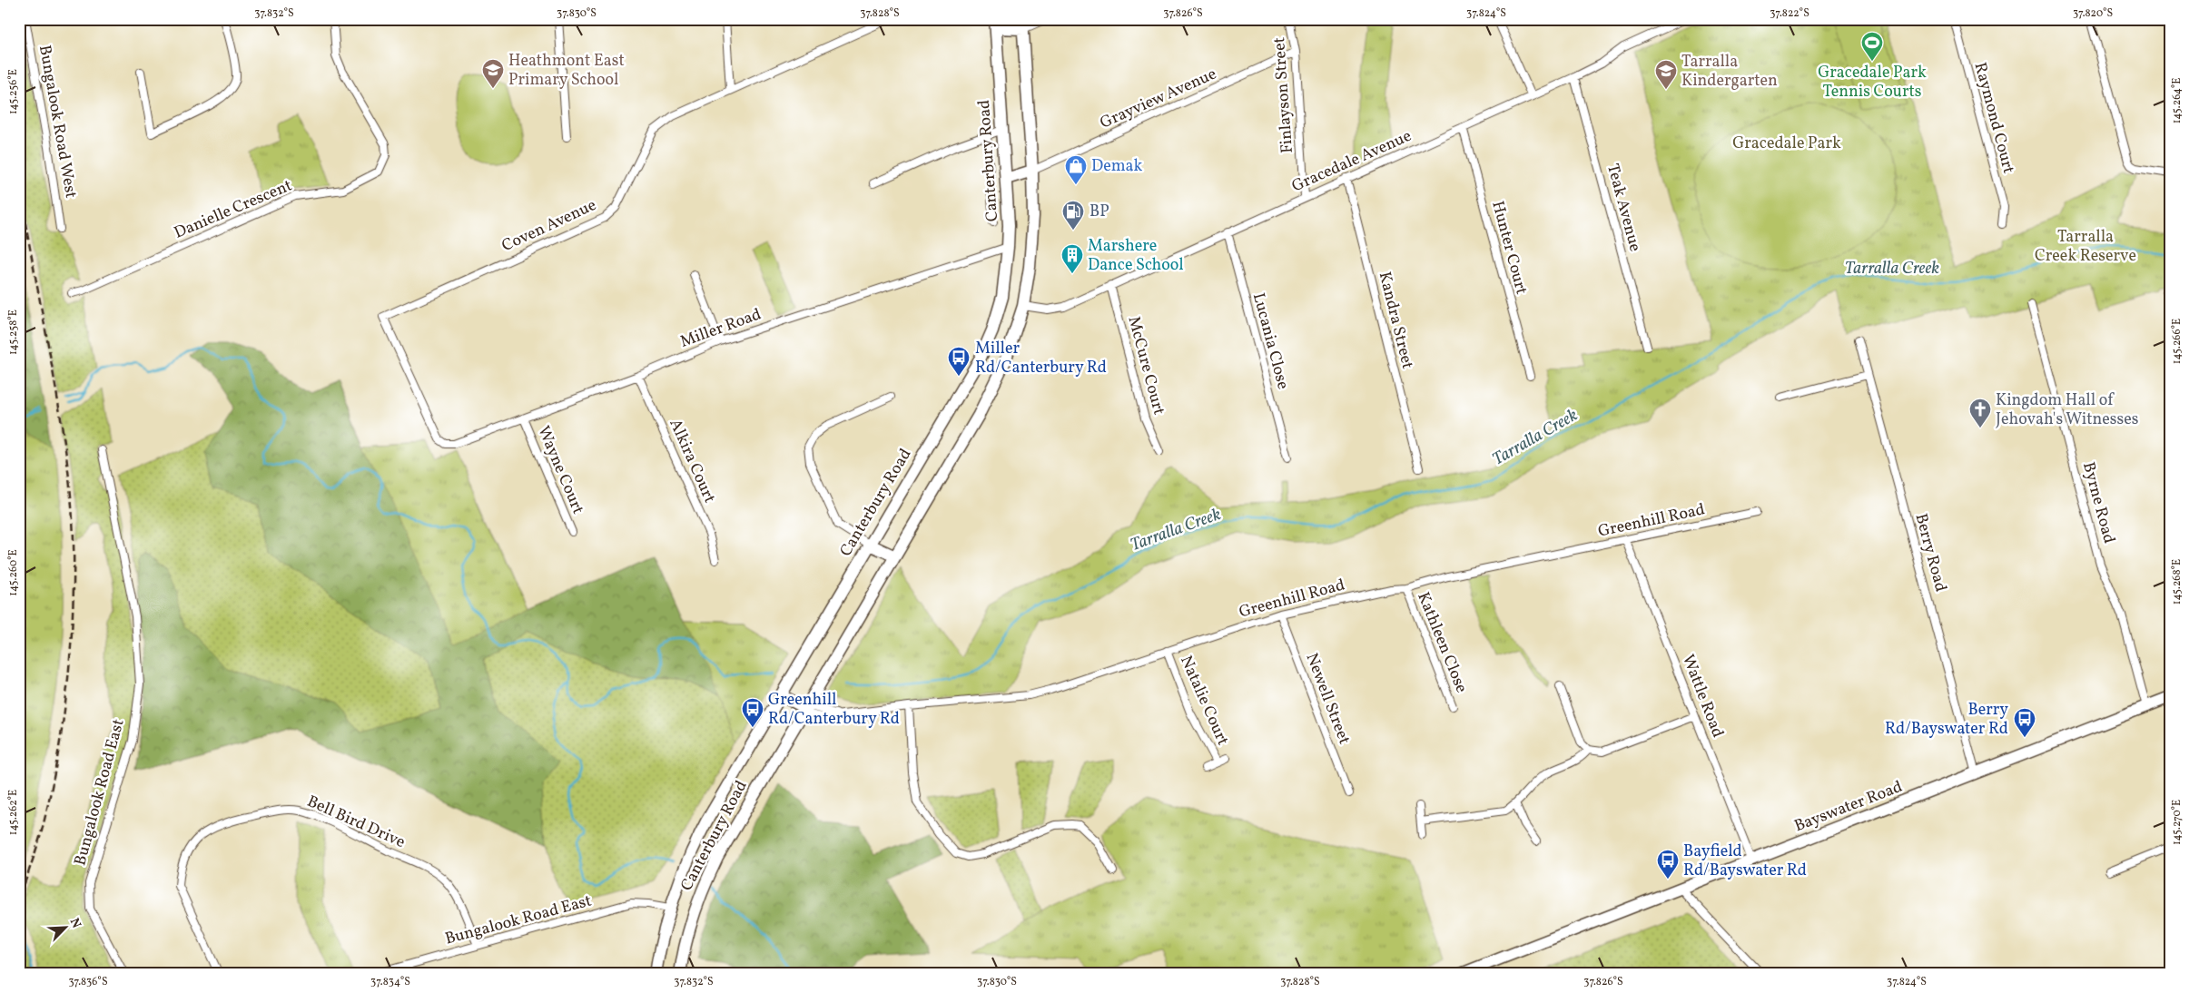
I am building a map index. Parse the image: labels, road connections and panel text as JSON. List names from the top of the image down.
{
  "streets": {
    "main road": ["Canterbury Road", "Bayswater Road"],
    "street": [
      "Finlayson Street",
      "Grayview Avenue",
      "Raymond Court",
      "Bungalook Road West",
      "Gracedale Avenue",
      "Teak Avenue",
      "Danielle Crescent",
      "Coven Avenue",
      "Hunter Court",
      "Kandra Street",
      "Miller Road",
      "Lucania Close",
      "McCure Court",
      "Alkira Court",
      "Wayne Court",
      "Byrne Road",
      "Greenhill Road",
      "Berry Road",
      "Kathleen Close",
      "Wattle Road",
      "Newell Street",
      "Natalie Court",
      "Bungalook Road East",
      "Bell Bird Drive"
    ]
  },
  "crossings": [
    ["Finlayson Street", "Grayview Avenue"],
    ["Finlayson Street", "Gracedale Avenue"],
    ["Grayview Avenue", "Canterbury Road"],
    ["Canterbury Road", "Gracedale Avenue"],
    ["Canterbury Road", "Miller Road"],
    ["Canterbury Road", "Greenhill Road"],
    ["Canterbury Road", "Bungalook Road East"],
    ["Gracedale Avenue", "Teak Avenue"],
    ["Gracedale Avenue", "Hunter Court"],
    ["Gracedale Avenue", "Kandra Street"],
    ["Gracedale Avenue", "Lucania Close"],
    ["Gracedale Avenue", "McCure Court"],
    ["Coven Avenue", "Miller Road"],
    ["Miller Road", "Alkira Court"],
    ["Miller Road", "Wayne Court"],
    ["Byrne Road", "Bayswater Road"],
    ["Greenhill Road", "Kathleen Close"],
    ["Greenhill Road", "Wattle Road"],
    ["Greenhill Road", "Newell Street"],
    ["Greenhill Road", "Natalie Court"],
    ["Berry Road", "Bayswater Road"],
    ["Wattle Road", "Bayswater Road"],
    ["Bungalook Road East", "Bell Bird Drive"]
  ],
  "water": ["Tarralla Creek"],
  "parks": ["Gracedale Park", "Tarralla Creek Reserve"],
  "places": {
    "sports": ["Gracedale Park Tennis Courts"],
    "school or university": ["Heathmont East Primary School", "Tarralla Kindergarten"],
    "shop": ["Demak"],
    "fuel station": ["BP"],
    "building": ["Marshere Dance School"],
    "bus stop": [
      "Miller Rd/Canterbury Rd",
      "Greenhill Rd/Canterbury Rd",
      "Berry Rd/Bayswater Rd",
      "Bayfield Rd/Bayswater Rd"
    ],
    "church": ["Kingdom Hall of Jehovah's Witnesses"]
  },
  "north": "top right",
  "coordinates": [
    "37.832°S",
    "37.830°S",
    "37.828°S",
    "37.826°S",
    "37.824°S",
    "37.822°S",
    "37.820°S",
    "145.256°E",
    "145.264°E",
    "145.258°E",
    "145.266°E",
    "145.260°E",
    "145.268°E",
    "145.262°E",
    "145.270°E",
    "37.836°S",
    "37.834°S"
  ]
}
